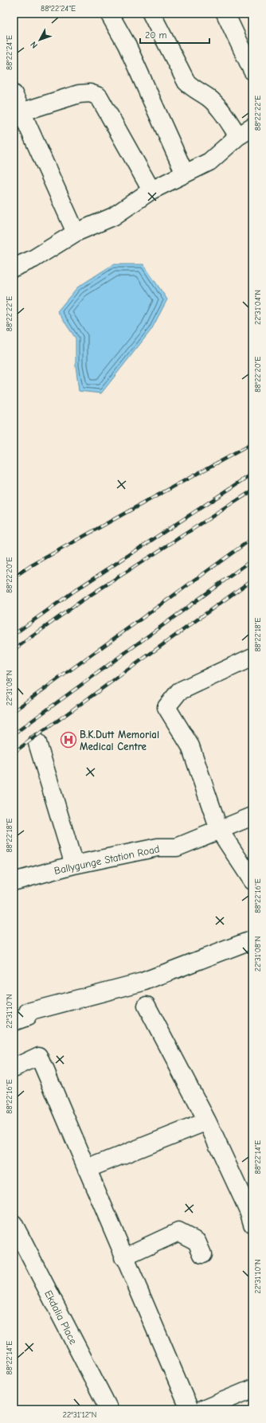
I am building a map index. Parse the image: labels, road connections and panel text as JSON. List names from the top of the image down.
{
  "streets": {
    "street": ["Ballygunge Station Road", "Ekdalia Place"]
  },
  "places": {
    "hospital": ["B.K.Dutt Memorial Medical Centre"]
  },
  "scale_bar": "20 m",
  "north": "bottom left",
  "coordinates": [
    "88°22'24\"E",
    "88°22'22\"E",
    "22°31'04\"N",
    "88°22'20\"E",
    "88°22'18\"E",
    "22°31'08\"N",
    "88°22'16\"E",
    "22°31'10\"N",
    "88°22'14\"E",
    "22°31'12\"N"
  ]
}
